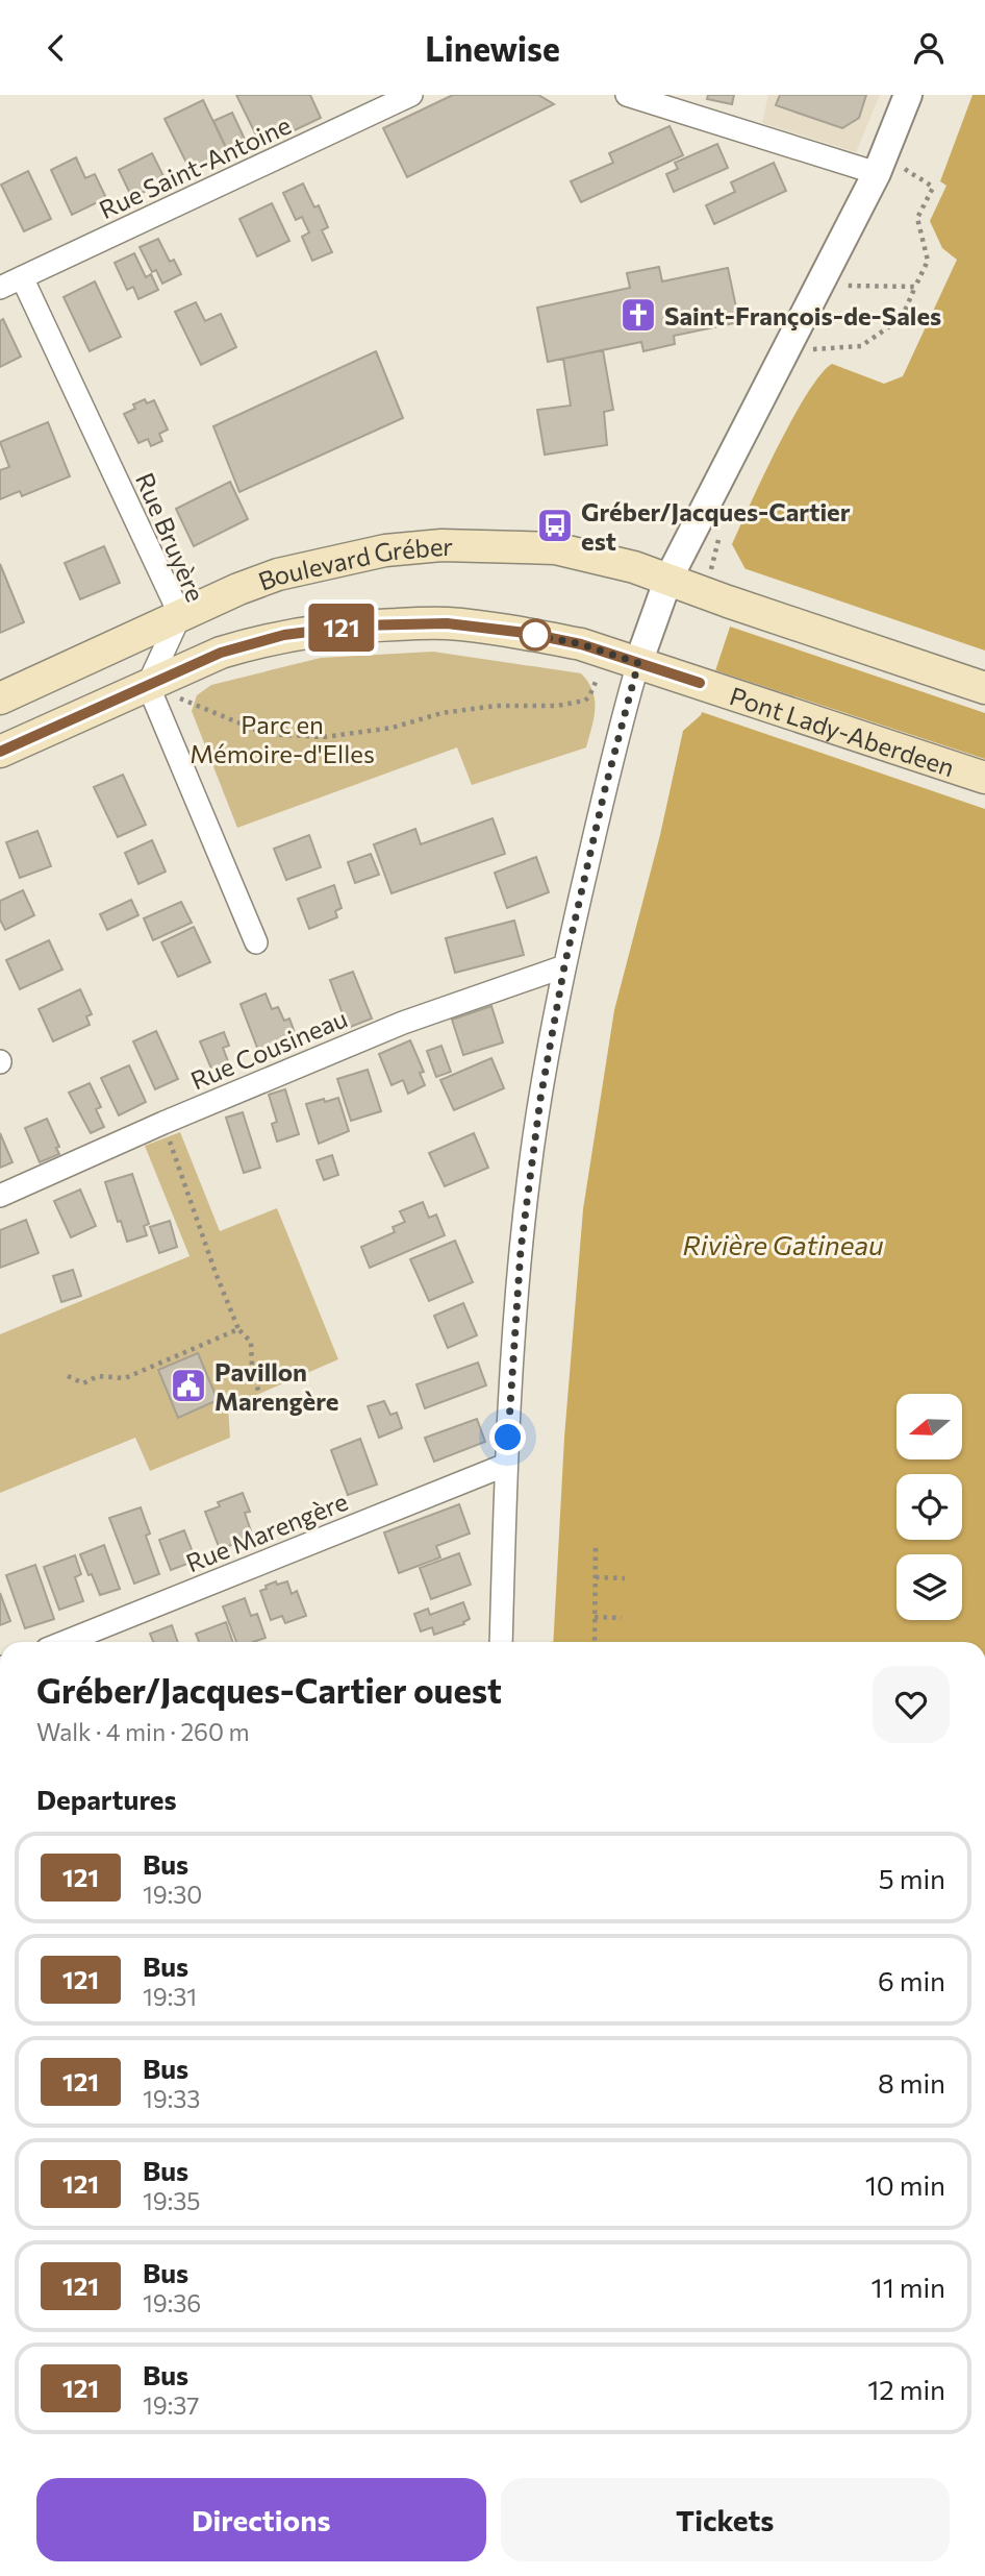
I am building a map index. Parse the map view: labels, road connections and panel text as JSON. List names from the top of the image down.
{
  "streets": {
    "main road": ["Boulevard Gréber", "Pont Lady-Aberdeen"],
    "street": [
      "Rue Saint-Antoine",
      "Rue Bruyère",
      "Rue Cousineau",
      "Rue Marengère"
    ]
  },
  "crossings": [
    ["Rue Saint-Antoine", "Rue Bruyère"],
    ["Rue Bruyère", "Boulevard Gréber"]
  ],
  "water": ["Rivière Gatineau"],
  "parks": ["Parc en Mémoire-d'Elles"],
  "places": {
    "church": ["Saint-François-de-Sales"],
    "bus stop": ["Gréber/Jacques-Cartier est"],
    "public building": ["Pavillon Marengère"]
  },
  "lines": ["bus line 121"],
  "north": "left",
  "page": {
    "header": "Linewise",
    "on_map": "121",
    "heading": [
      ["Gréber/Jacques-Cartier ouest", "Walk · 4 min · 260 m"],
      "Departures"
    ],
    "list": [
      {
        "mark": "121",
        "name": "Bus",
        "note": "19:30",
        "value": "5 min"
      },
      {
        "mark": "121",
        "name": "Bus",
        "note": "19:31",
        "value": "6 min"
      },
      {
        "mark": "121",
        "name": "Bus",
        "note": "19:33",
        "value": "8 min"
      },
      {
        "mark": "121",
        "name": "Bus",
        "note": "19:35",
        "value": "10 min"
      },
      {
        "mark": "121",
        "name": "Bus",
        "note": "19:36",
        "value": "11 min"
      },
      {
        "mark": "121",
        "name": "Bus",
        "note": "19:37",
        "value": "12 min"
      }
    ],
    "buttons": ["Directions", "Tickets"]
  }
}
